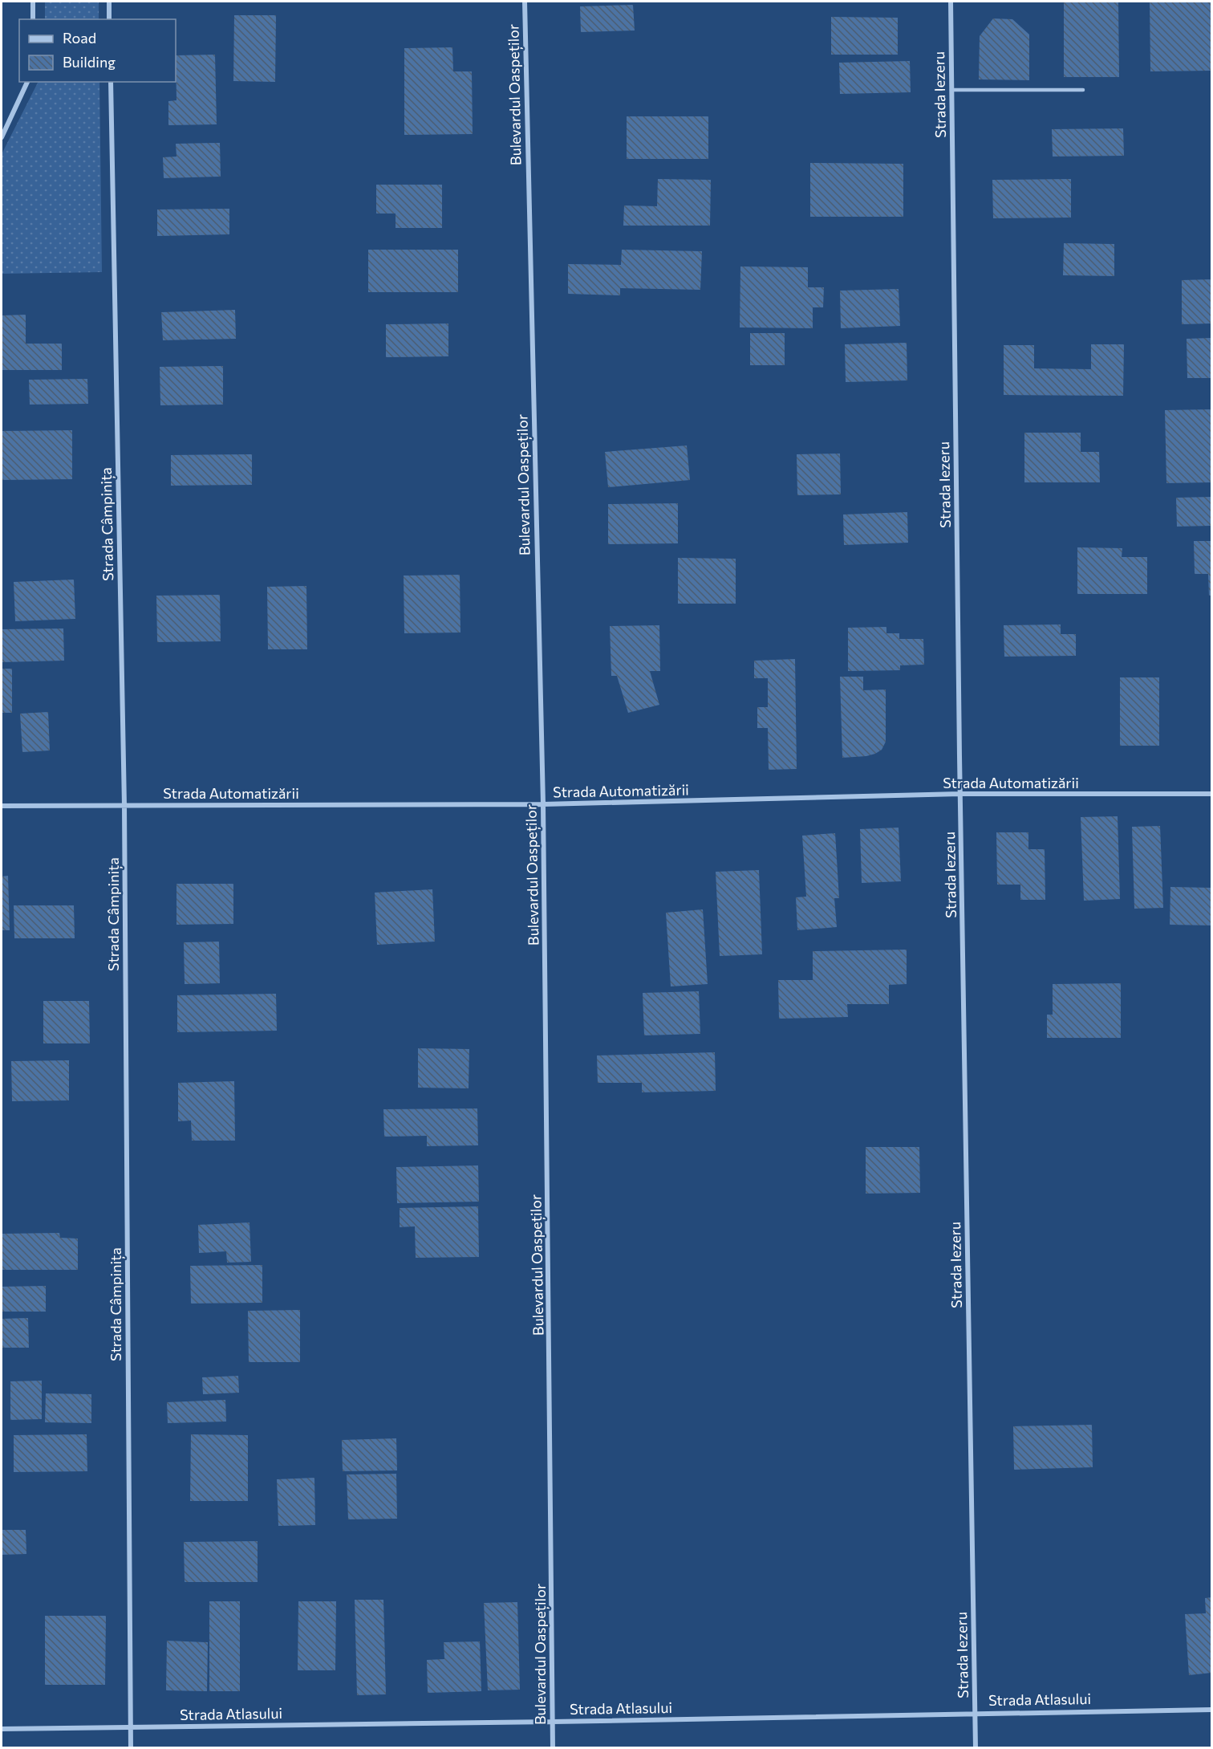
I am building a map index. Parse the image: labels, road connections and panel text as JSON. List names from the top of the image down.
{
  "streets": {
    "street": [
      "Bulevardul Oaspeților",
      "Strada Iezeru",
      "Strada Câmpinița",
      "Strada Automatizării",
      "Strada Atlasului"
    ]
  },
  "crossings": [
    ["Bulevardul Oaspeților", "Strada Automatizării"],
    ["Bulevardul Oaspeților", "Strada Atlasului"],
    ["Strada Iezeru", "Strada Automatizării"],
    ["Strada Iezeru", "Strada Atlasului"],
    ["Strada Câmpinița", "Strada Automatizării"],
    ["Strada Câmpinița", "Strada Atlasului"]
  ],
  "legend": ["Road", "Building"]
}
